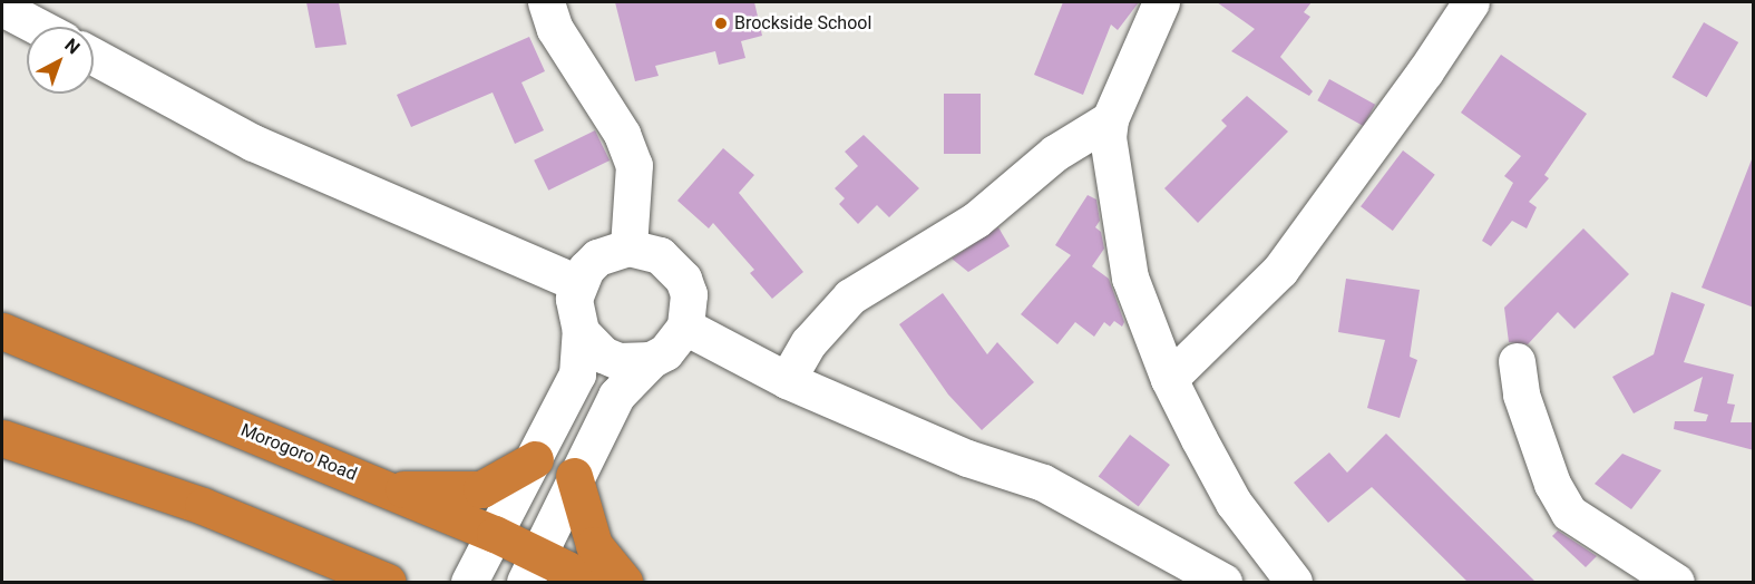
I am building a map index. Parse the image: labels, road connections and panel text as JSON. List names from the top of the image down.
{
  "streets": {
    "highway": ["Morogoro Road"]
  },
  "places": ["Brockside School"],
  "north": "top right"
}
